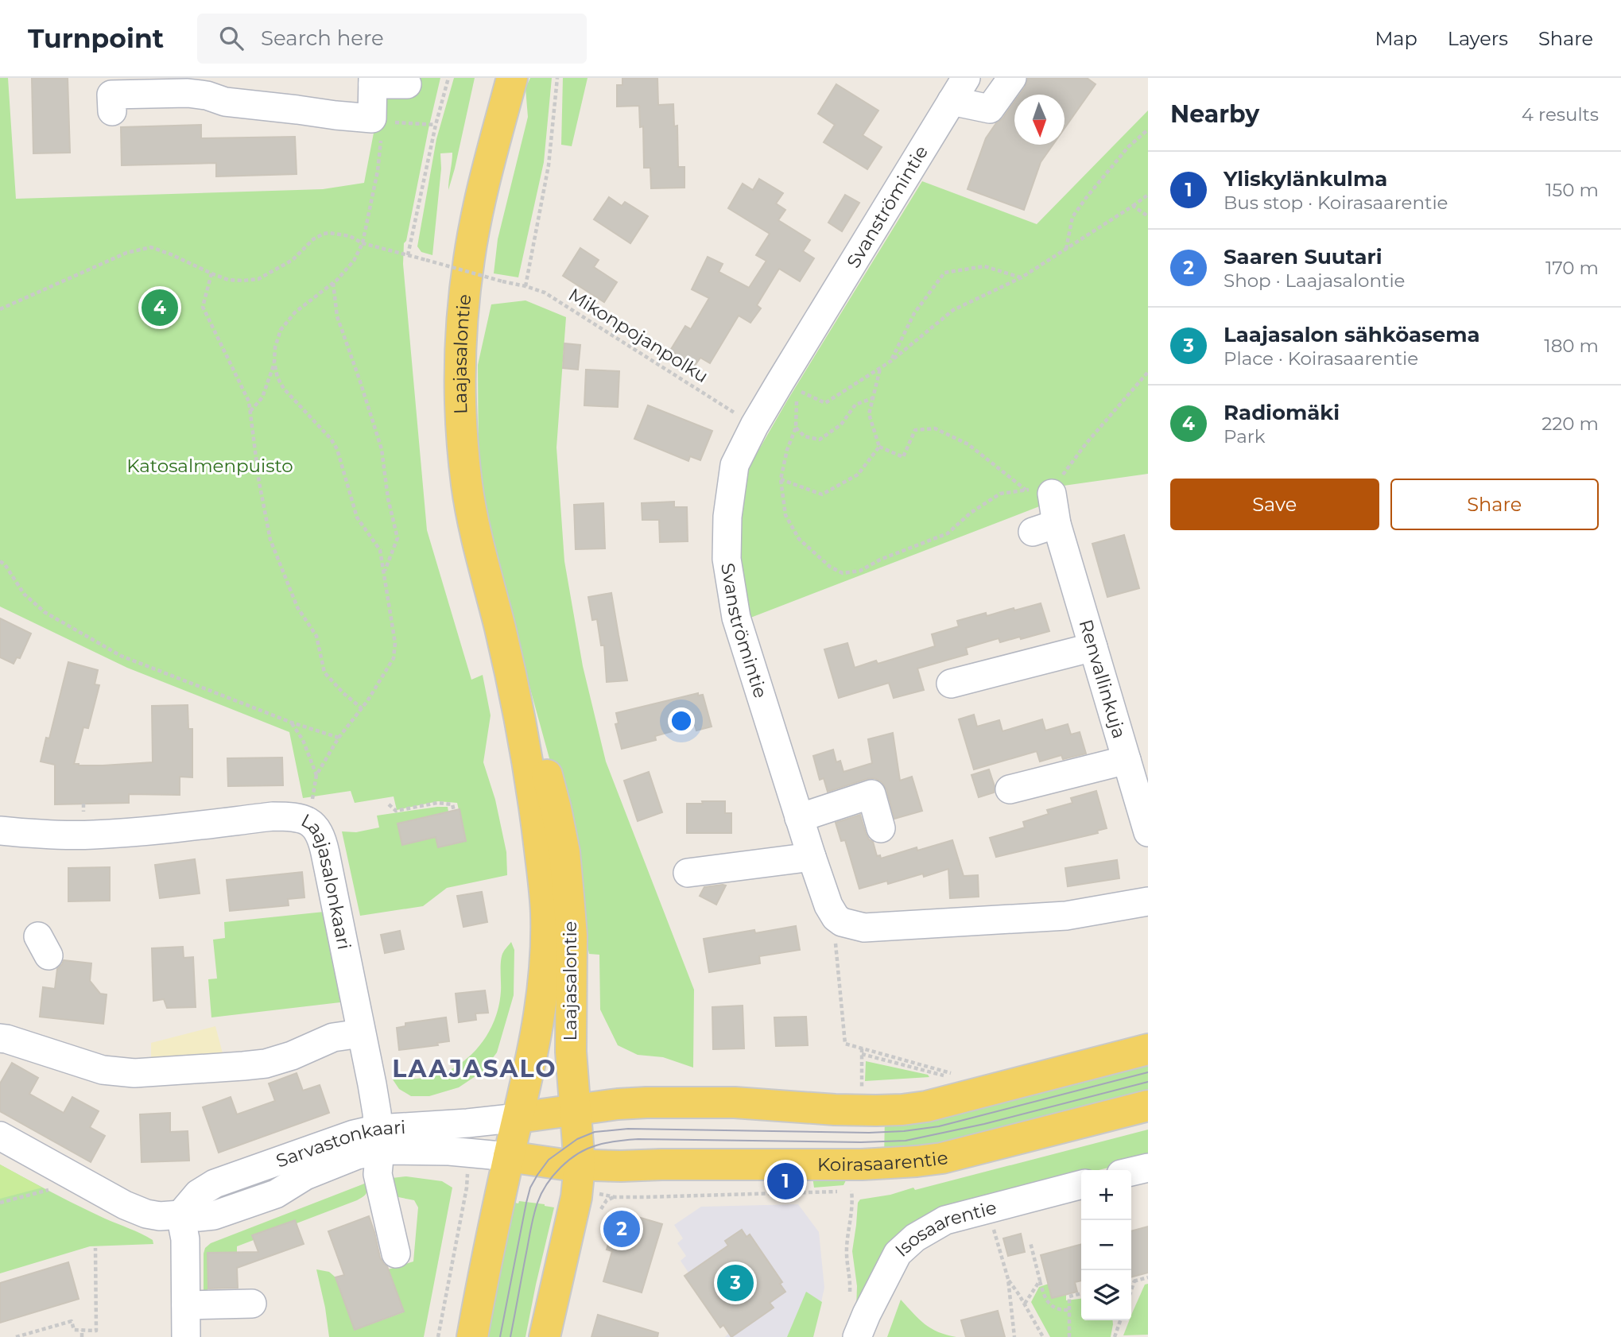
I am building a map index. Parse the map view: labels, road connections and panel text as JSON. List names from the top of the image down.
{
  "streets": {
    "main road": ["Laajasalontie", "Koirasaarentie"],
    "street": [
      "Svanströmintie",
      "Renvallinkuja",
      "Laajasalonkaari",
      "Sarvastonkaari",
      "Isosaarentie"
    ],
    "path": ["Mikonpojanpolku"]
  },
  "crossings": [
    ["Svanströmintie", "Mikonpojanpolku"],
    ["Laajasalontie", "Sarvastonkaari"],
    ["Laajasalontie", "Koirasaarentie"],
    ["Laajasalonkaari", "Sarvastonkaari"],
    ["Sarvastonkaari", "Koirasaarentie"]
  ],
  "districts": ["LAAJASALO"],
  "parks": ["Katosalmenpuisto"],
  "north": "bottom",
  "page": {
    "header": "Turnpoint",
    "search": "Search here",
    "nav": ["Map", "Layers", "Share"],
    "heading": ["Nearby", "4 results"],
    "list": [
      {
        "mark": "1",
        "name": "Yliskylänkulma",
        "note": "Bus stop · Koirasaarentie",
        "value": "150 m"
      },
      {
        "mark": "2",
        "name": "Saaren Suutari",
        "note": "Shop · Laajasalontie",
        "value": "170 m"
      },
      {
        "mark": "3",
        "name": "Laajasalon sähköasema",
        "note": "Place · Koirasaarentie",
        "value": "180 m"
      },
      {
        "mark": "4",
        "name": "Radiomäki",
        "note": "Park",
        "value": "220 m"
      }
    ],
    "pins": [
      "4",
      "1",
      "2",
      "3"
    ],
    "buttons": ["Save", "Share"],
    "map_buttons": ["+", "−"]
  }
}
